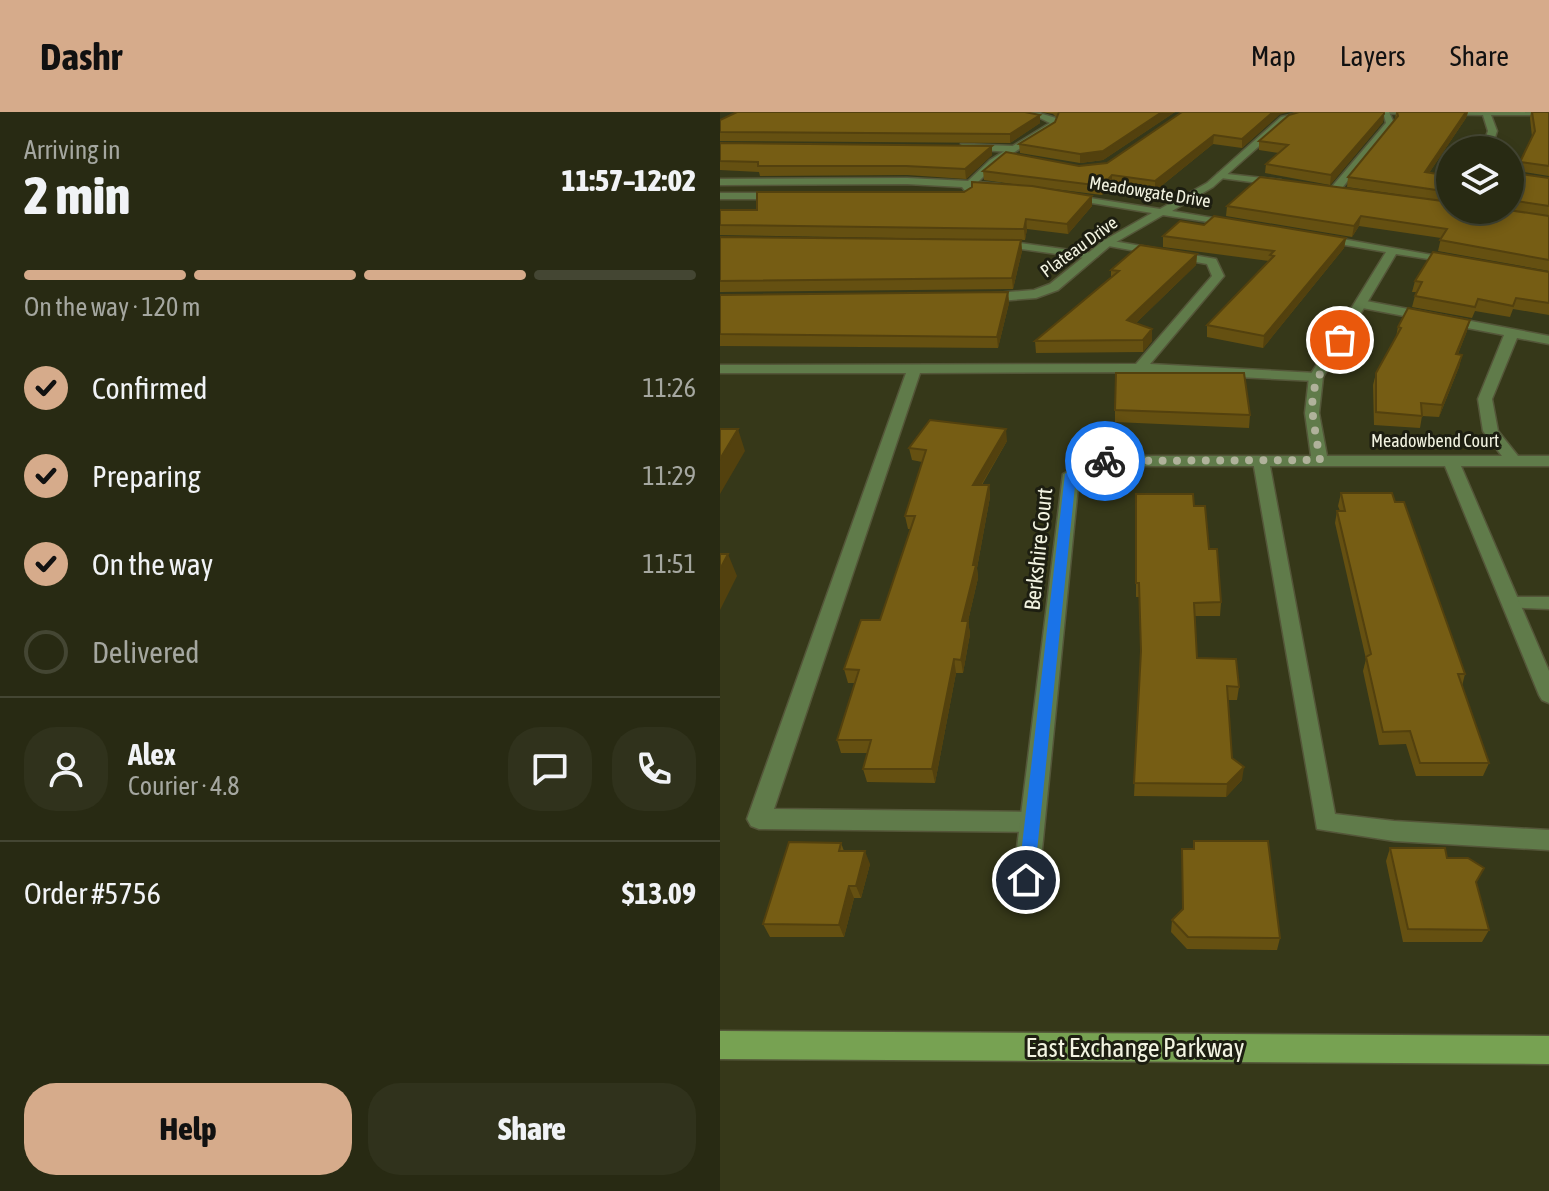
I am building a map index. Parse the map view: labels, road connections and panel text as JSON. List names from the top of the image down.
{
  "streets": {
    "main road": ["East Exchange Parkway"],
    "street": [
      "Meadowgate Drive",
      "Plateau Drive",
      "Meadowbend Court",
      "Berkshire Court"
    ]
  },
  "crossings": [
    ["Meadowgate Drive", "Plateau Drive"],
    ["Meadowbend Court", "Berkshire Court"]
  ],
  "page": {
    "header": "Dashr",
    "nav": ["Map", "Layers", "Share"],
    "heading": ["2 min", "Arriving in", "11:57–12:02"],
    "panel": [
      "Alex",
      "Courier · 4.8",
      "Order #5756",
      "$13.09"
    ],
    "bar": "On the way · 120 m",
    "list": [
      ["Confirmed", "11:26"],
      ["Preparing", "11:29"],
      ["On the way", "11:51"],
      "Delivered"
    ],
    "buttons": ["Help", "Share"]
  }
}
